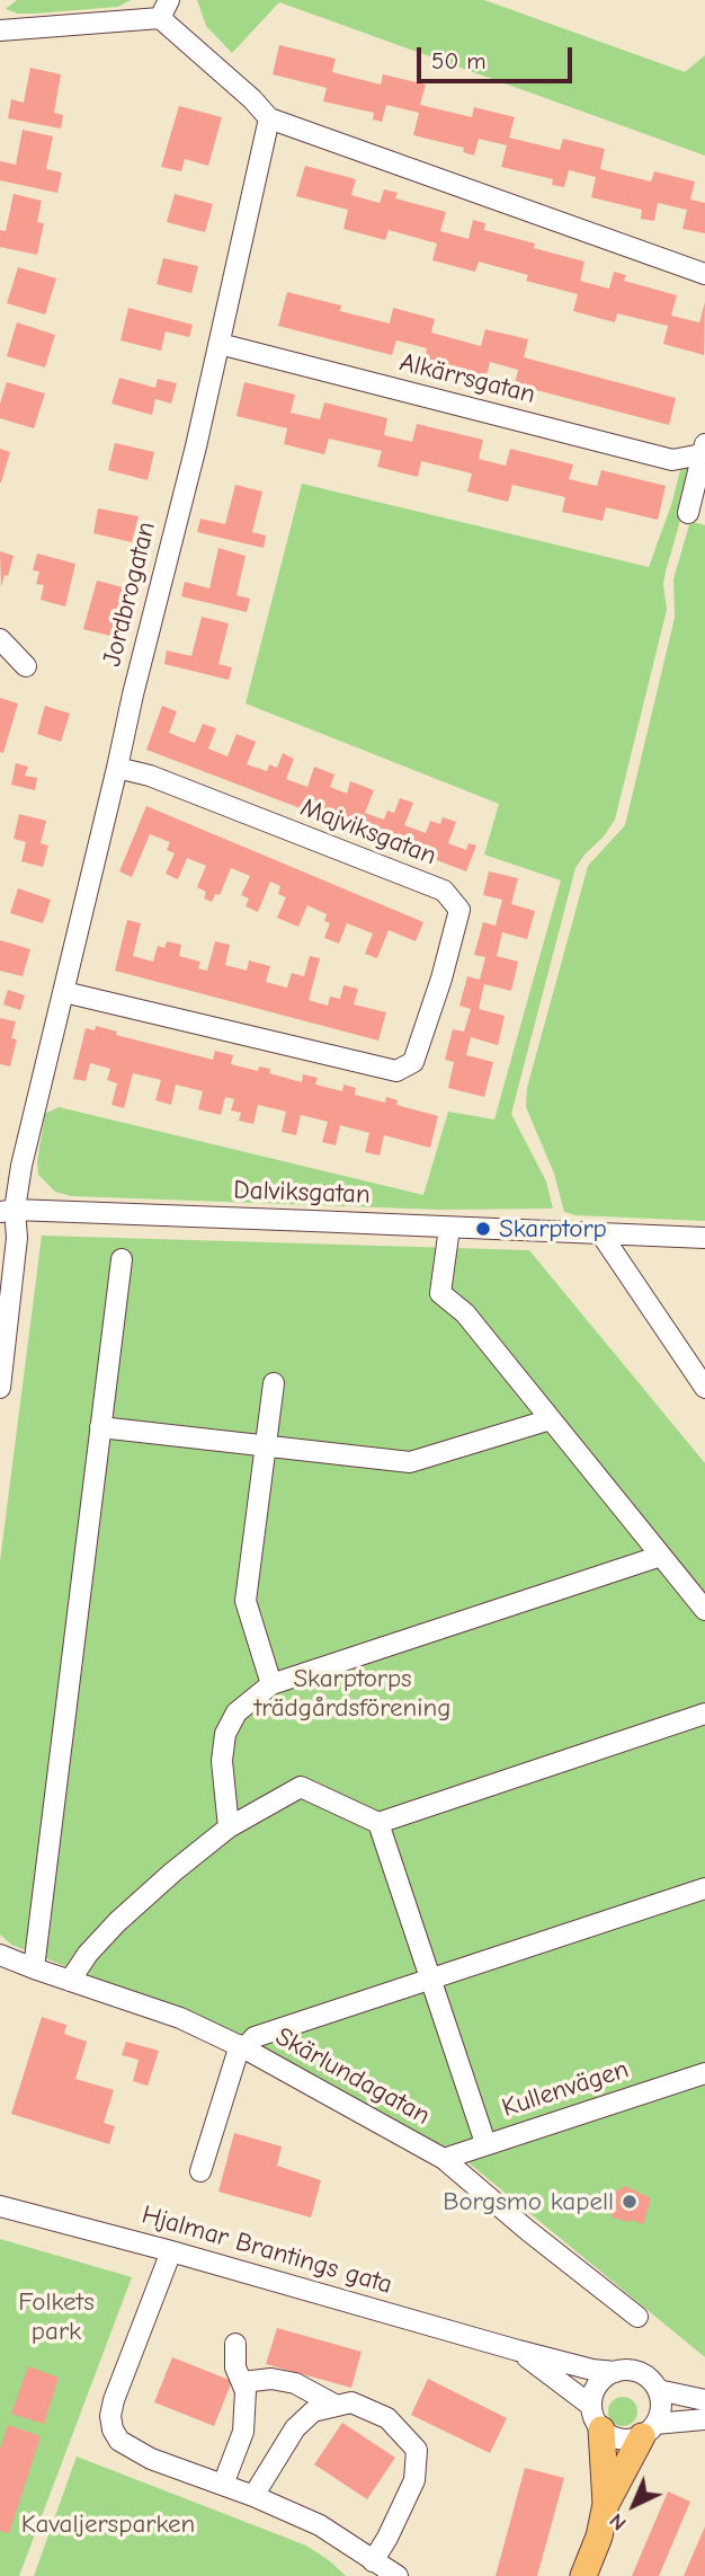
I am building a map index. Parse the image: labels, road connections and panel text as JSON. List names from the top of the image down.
{
  "streets": {
    "street": [
      "Alkärrsgatan",
      "Jordbrogatan",
      "Majviksgatan",
      "Dalviksgatan",
      "Skärlundagatan",
      "Kullenvägen",
      "Hjalmar Brantings gata"
    ]
  },
  "crossings": [
    ["Alkärrsgatan", "Jordbrogatan"],
    ["Jordbrogatan", "Majviksgatan"],
    ["Jordbrogatan", "Dalviksgatan"],
    ["Skärlundagatan", "Kullenvägen"]
  ],
  "parks": ["Skarptorps trädgårdsförening", "Folkets park", "Kavaljersparken"],
  "places": ["Skarptorp", "Borgsmo kapell"],
  "scale_bar": "50 m",
  "north": "bottom left"
}
